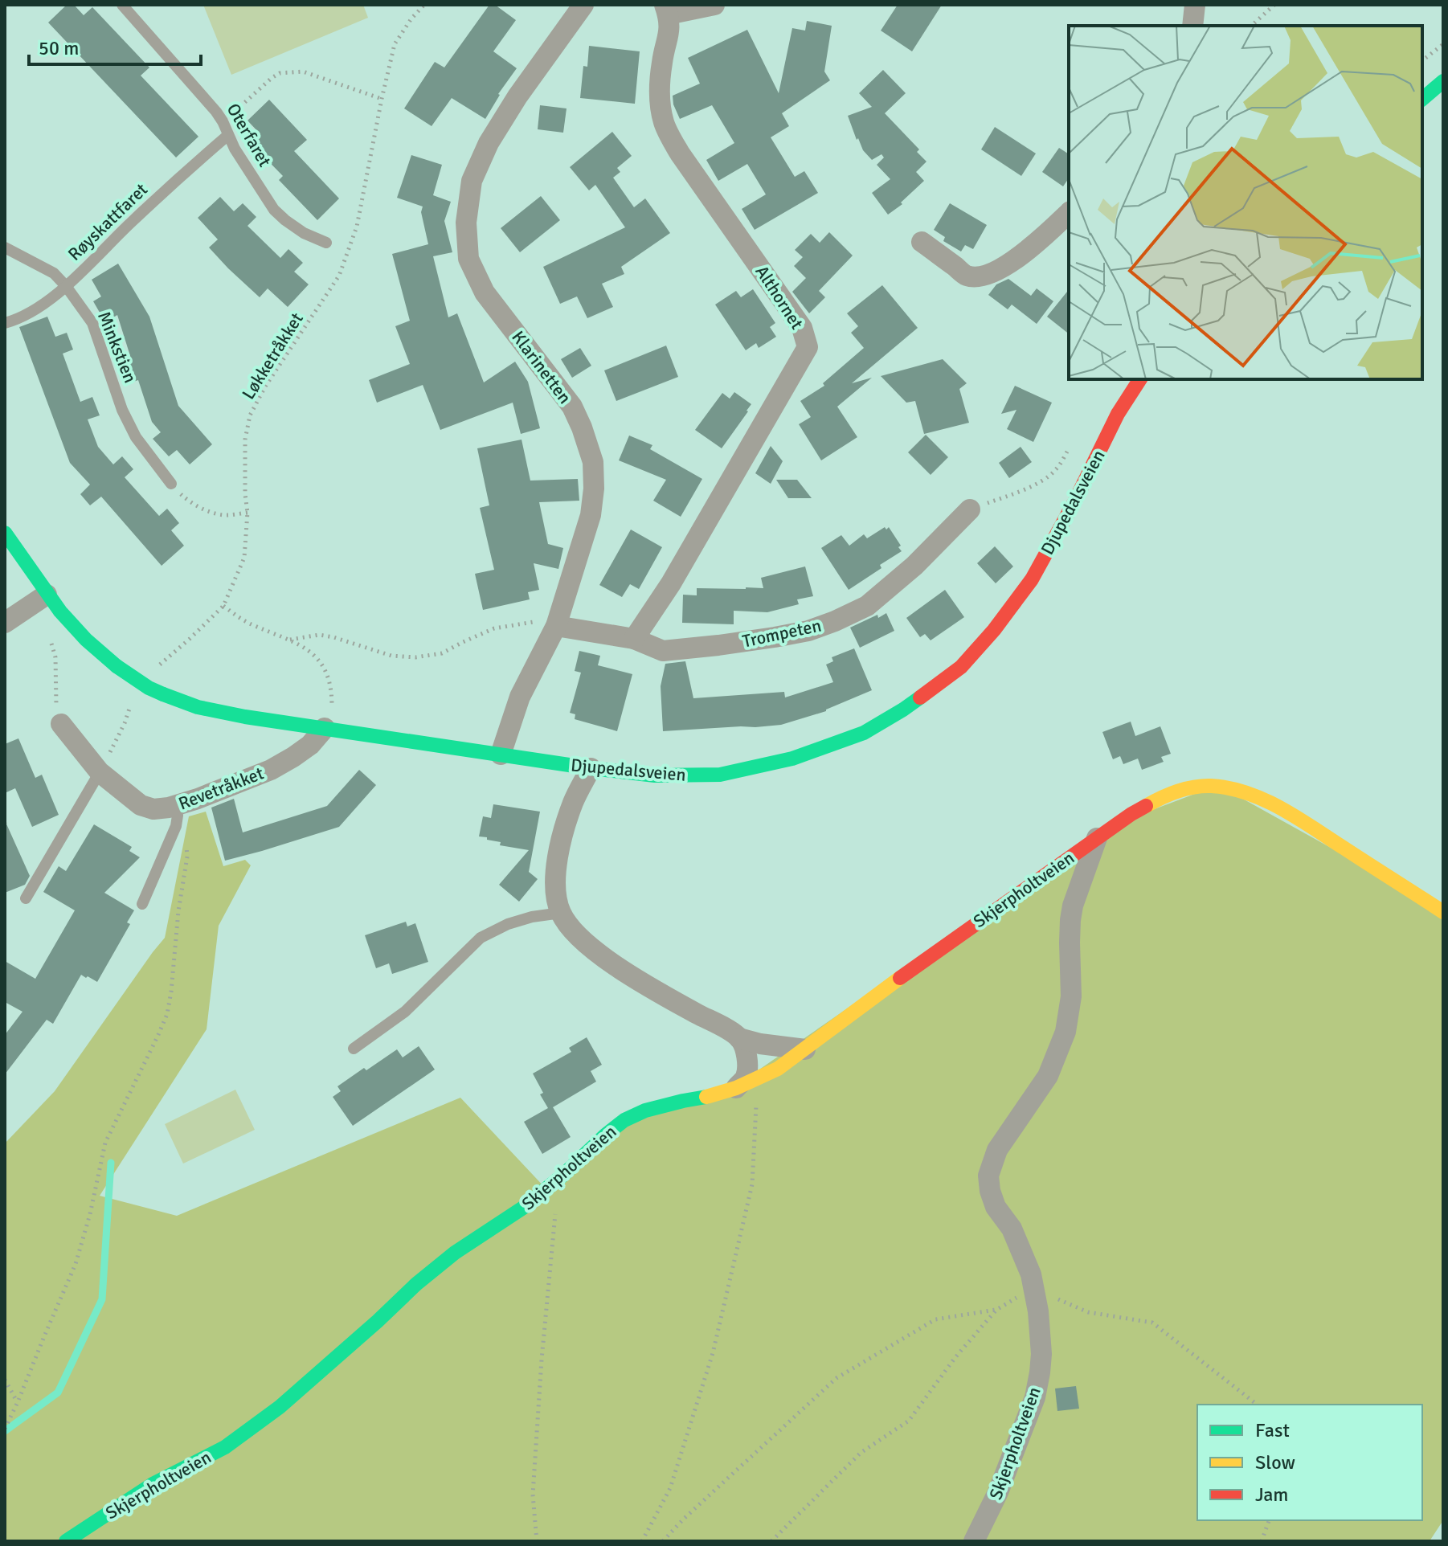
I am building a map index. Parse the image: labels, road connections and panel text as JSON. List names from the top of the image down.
{
  "streets": {
    "street": [
      "Althornet",
      "Klarinetten",
      "Djupedalsveien",
      "Trompeten",
      "Revetråkket",
      "Skjerpholtveien"
    ],
    "lane": ["Oterfaret", "Røyskattfaret", "Minkstien"],
    "path": ["Løkketråkket"]
  },
  "crossings": [
    ["Oterfaret", "Røyskattfaret"],
    ["Røyskattfaret", "Minkstien"],
    ["Althornet", "Trompeten"],
    ["Klarinetten", "Djupedalsveien"],
    ["Klarinetten", "Trompeten"],
    ["Djupedalsveien", "Revetråkket"]
  ],
  "legend": ["Fast", "Slow", "Jam"],
  "scale_bar": "50 m"
}
